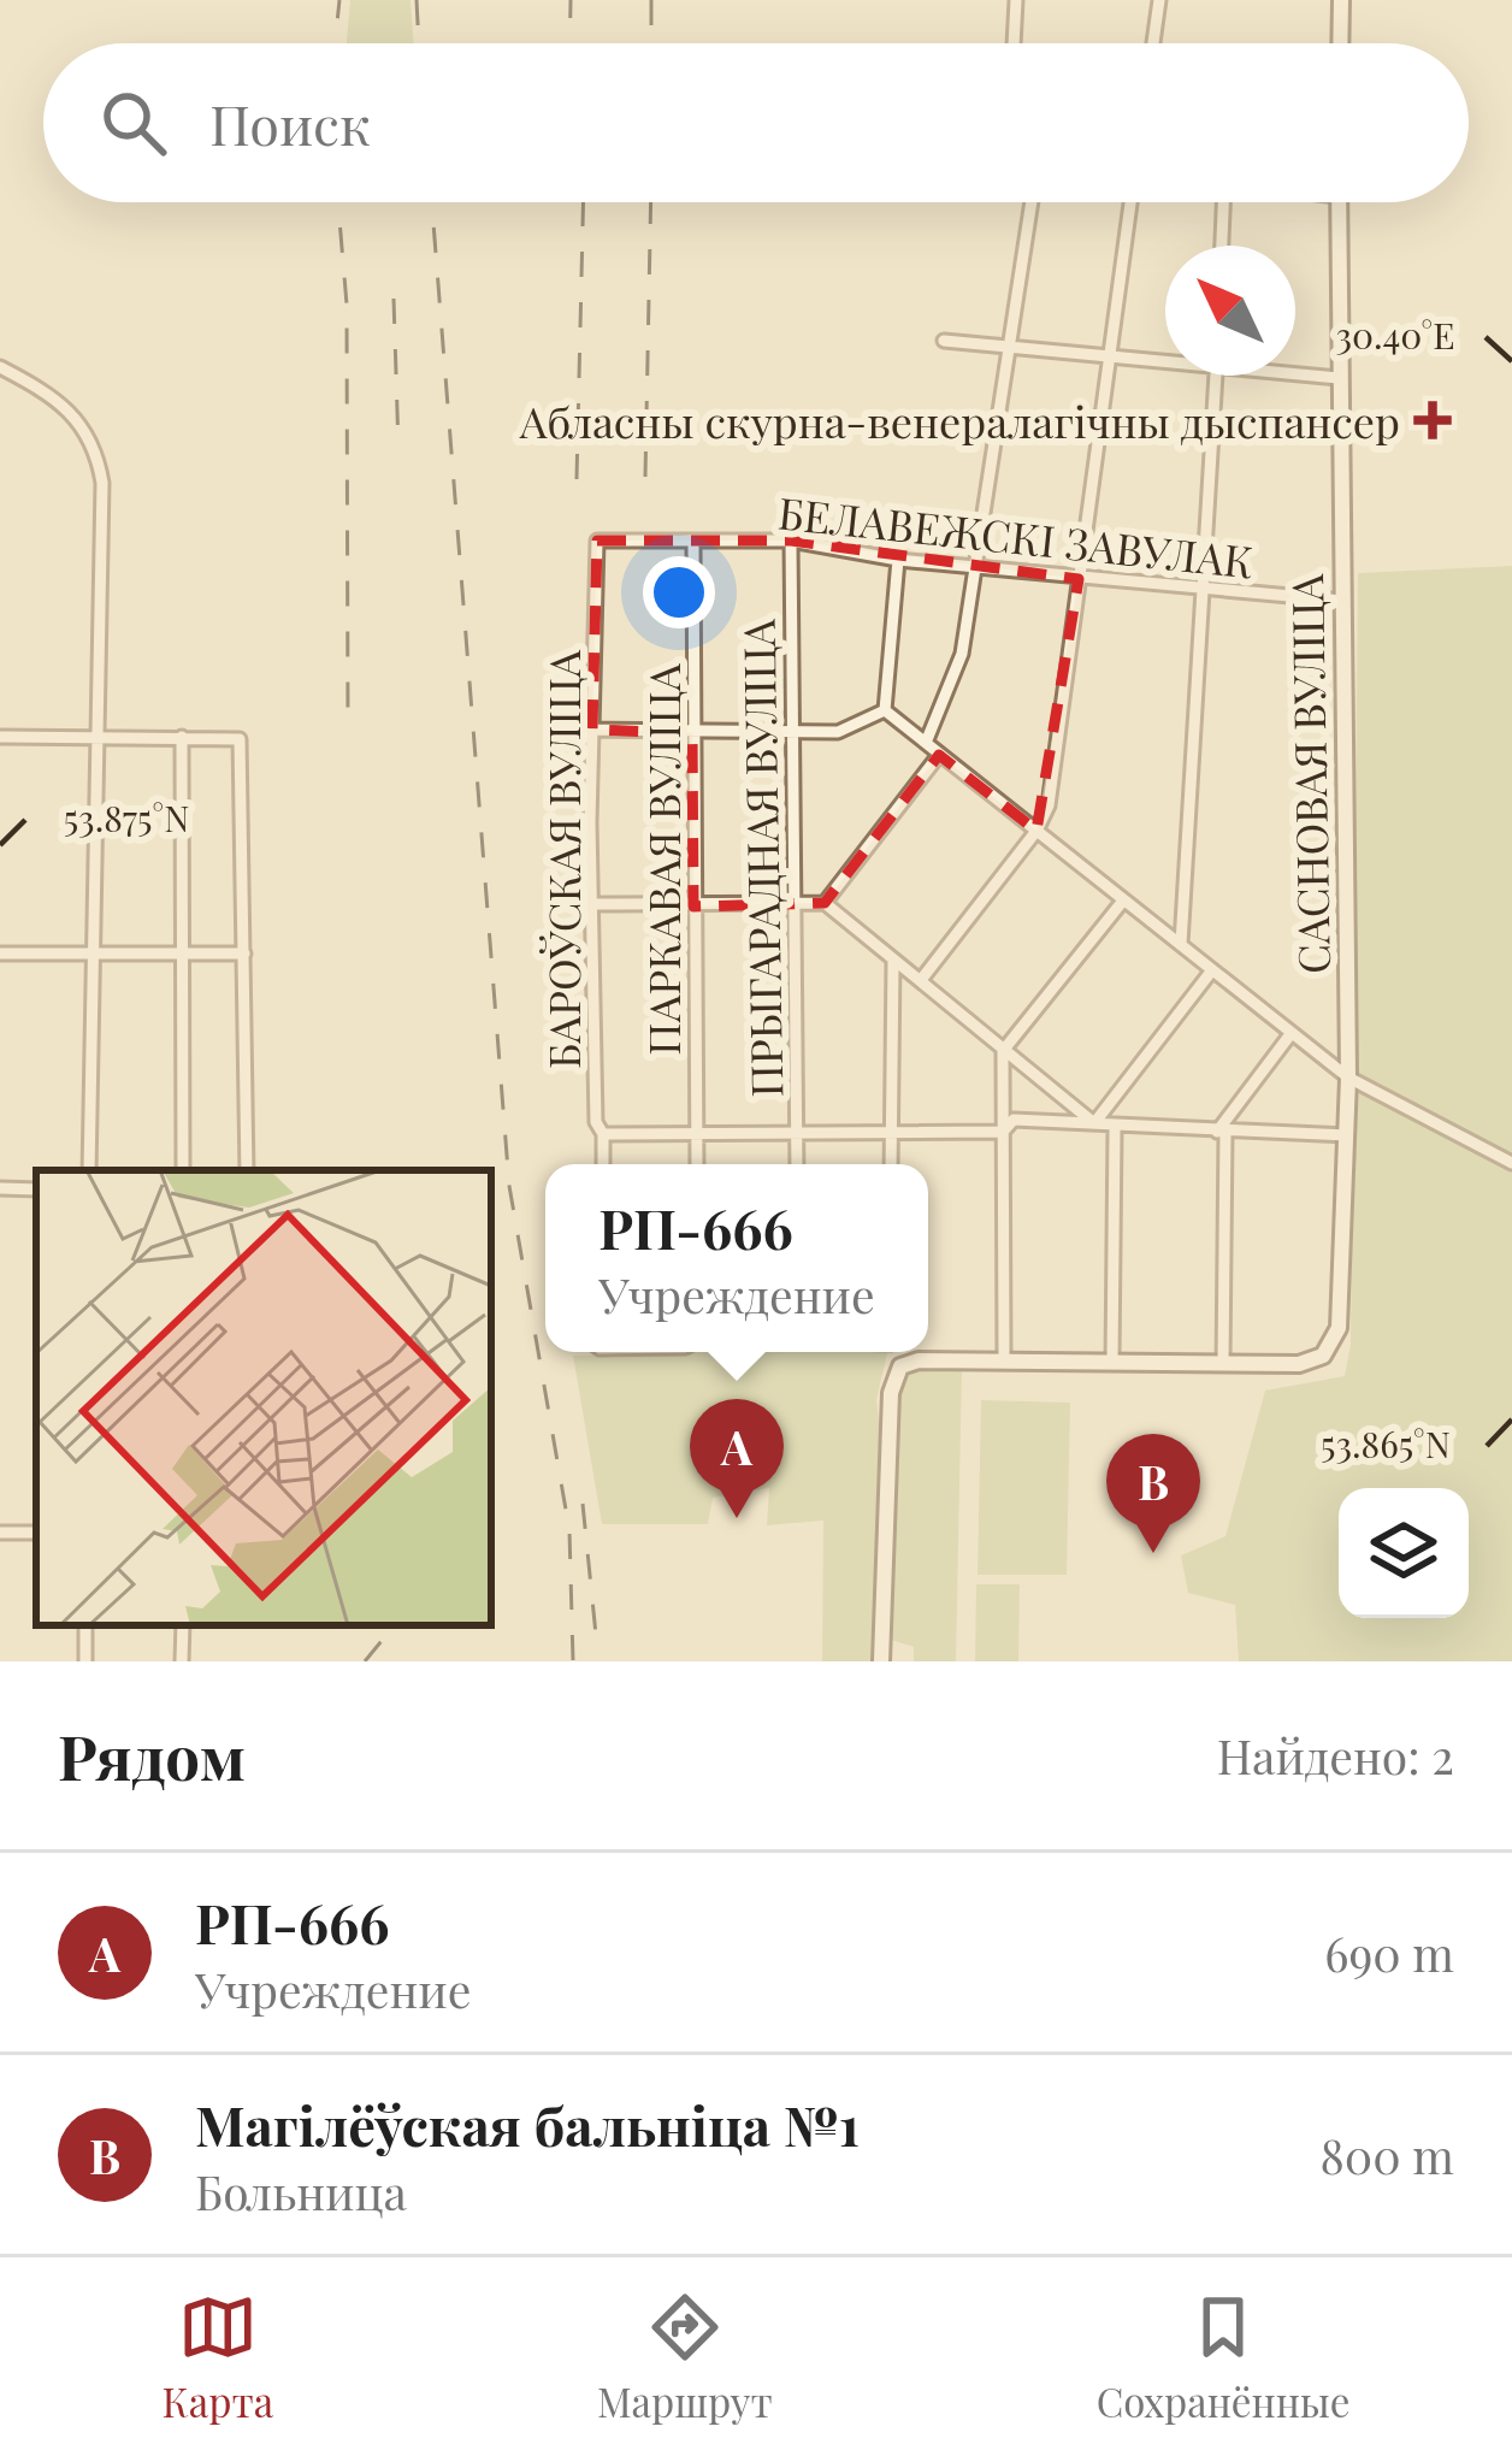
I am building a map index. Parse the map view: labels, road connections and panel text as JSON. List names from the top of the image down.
{
  "streets": {
    "main road": ["САСНОВАЯ ВУЛІЦА"],
    "street": [
      "БЕЛАВЕЖСКІ ЗАВУЛАК",
      "ПРЫГАРАДНАЯ ВУЛІЦА",
      "БАРОЎСКАЯ ВУЛІЦА",
      "ПАРКАВАЯ ВУЛІЦА"
    ]
  },
  "crossings": [
    ["БЕЛАВЕЖСКІ ЗАВУЛАК", "САСНОВАЯ ВУЛІЦА"],
    ["БЕЛАВЕЖСКІ ЗАВУЛАК", "ПРЫГАРАДНАЯ ВУЛІЦА"],
    ["БЕЛАВЕЖСКІ ЗАВУЛАК", "БАРОЎСКАЯ ВУЛІЦА"],
    ["БЕЛАВЕЖСКІ ЗАВУЛАК", "ПАРКАВАЯ ВУЛІЦА"]
  ],
  "places": {
    "health": ["Абласны скурна-венералагічны дыспансер"]
  },
  "north": "top left",
  "page": {
    "search": "Поиск",
    "popup": ["РП-666", "Учреждение"],
    "pins": ["A", "B"],
    "heading": ["Рядом", "Найдено: 2"],
    "list": [
      {
        "mark": "A",
        "name": "РП-666",
        "note": "Учреждение",
        "value": "690 m"
      },
      {
        "mark": "B",
        "name": "Магілёўская бальніца №1",
        "note": "Больница",
        "value": "800 m"
      }
    ],
    "nav": ["Карта", "Маршрут", "Сохранённые"]
  },
  "coordinates": ["30.40°E", "53.875°N", "53.865°N"]
}
